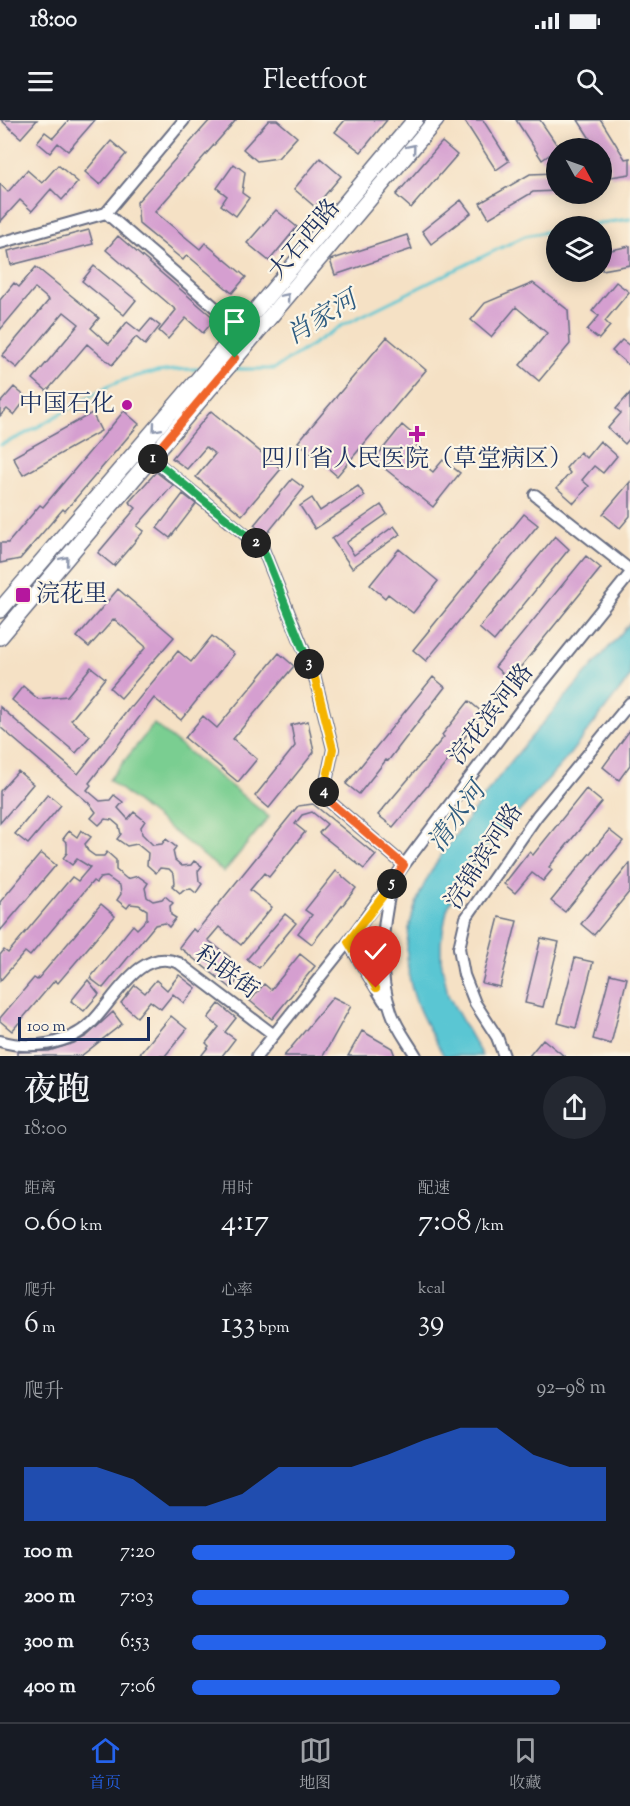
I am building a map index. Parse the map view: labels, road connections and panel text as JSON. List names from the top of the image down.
{
  "streets": {
    "main road": ["大石西路"],
    "street": ["浣花滨河路", "浣锦滨河路", "科联街"]
  },
  "crossings": [
    ["浣花滨河路", "科联街"]
  ],
  "water": ["肖家河", "清水河"],
  "places": {
    "other": ["中国石化"],
    "health": ["四川省人民医院（草堂病区）"],
    "transit": ["浣花里"]
  },
  "scale_bar": "100 m",
  "north": "bottom right",
  "page": {
    "status": "18:00",
    "header": "Fleetfoot",
    "pins": [
      "1",
      "2",
      "3",
      "4",
      "5"
    ],
    "scale": "100 m",
    "heading": ["夜跑", "18:00"],
    "stats": [
      ["距离", "0.60 km"],
      ["用时", "4:17"],
      ["配速", "7:08 /km"],
      ["爬升", "6 m"],
      ["心率", "133 bpm"],
      ["kcal", "39"]
    ],
    "chart": ["爬升", "92–98 m"],
    "list": [
      {
        "name": "100 m",
        "note": "7:20"
      },
      {
        "name": "200 m",
        "note": "7:03"
      },
      {
        "name": "300 m",
        "note": "6:53"
      },
      {
        "name": "400 m",
        "note": "7:06"
      }
    ],
    "tabs": ["首页", "地图", "收藏"]
  }
}
